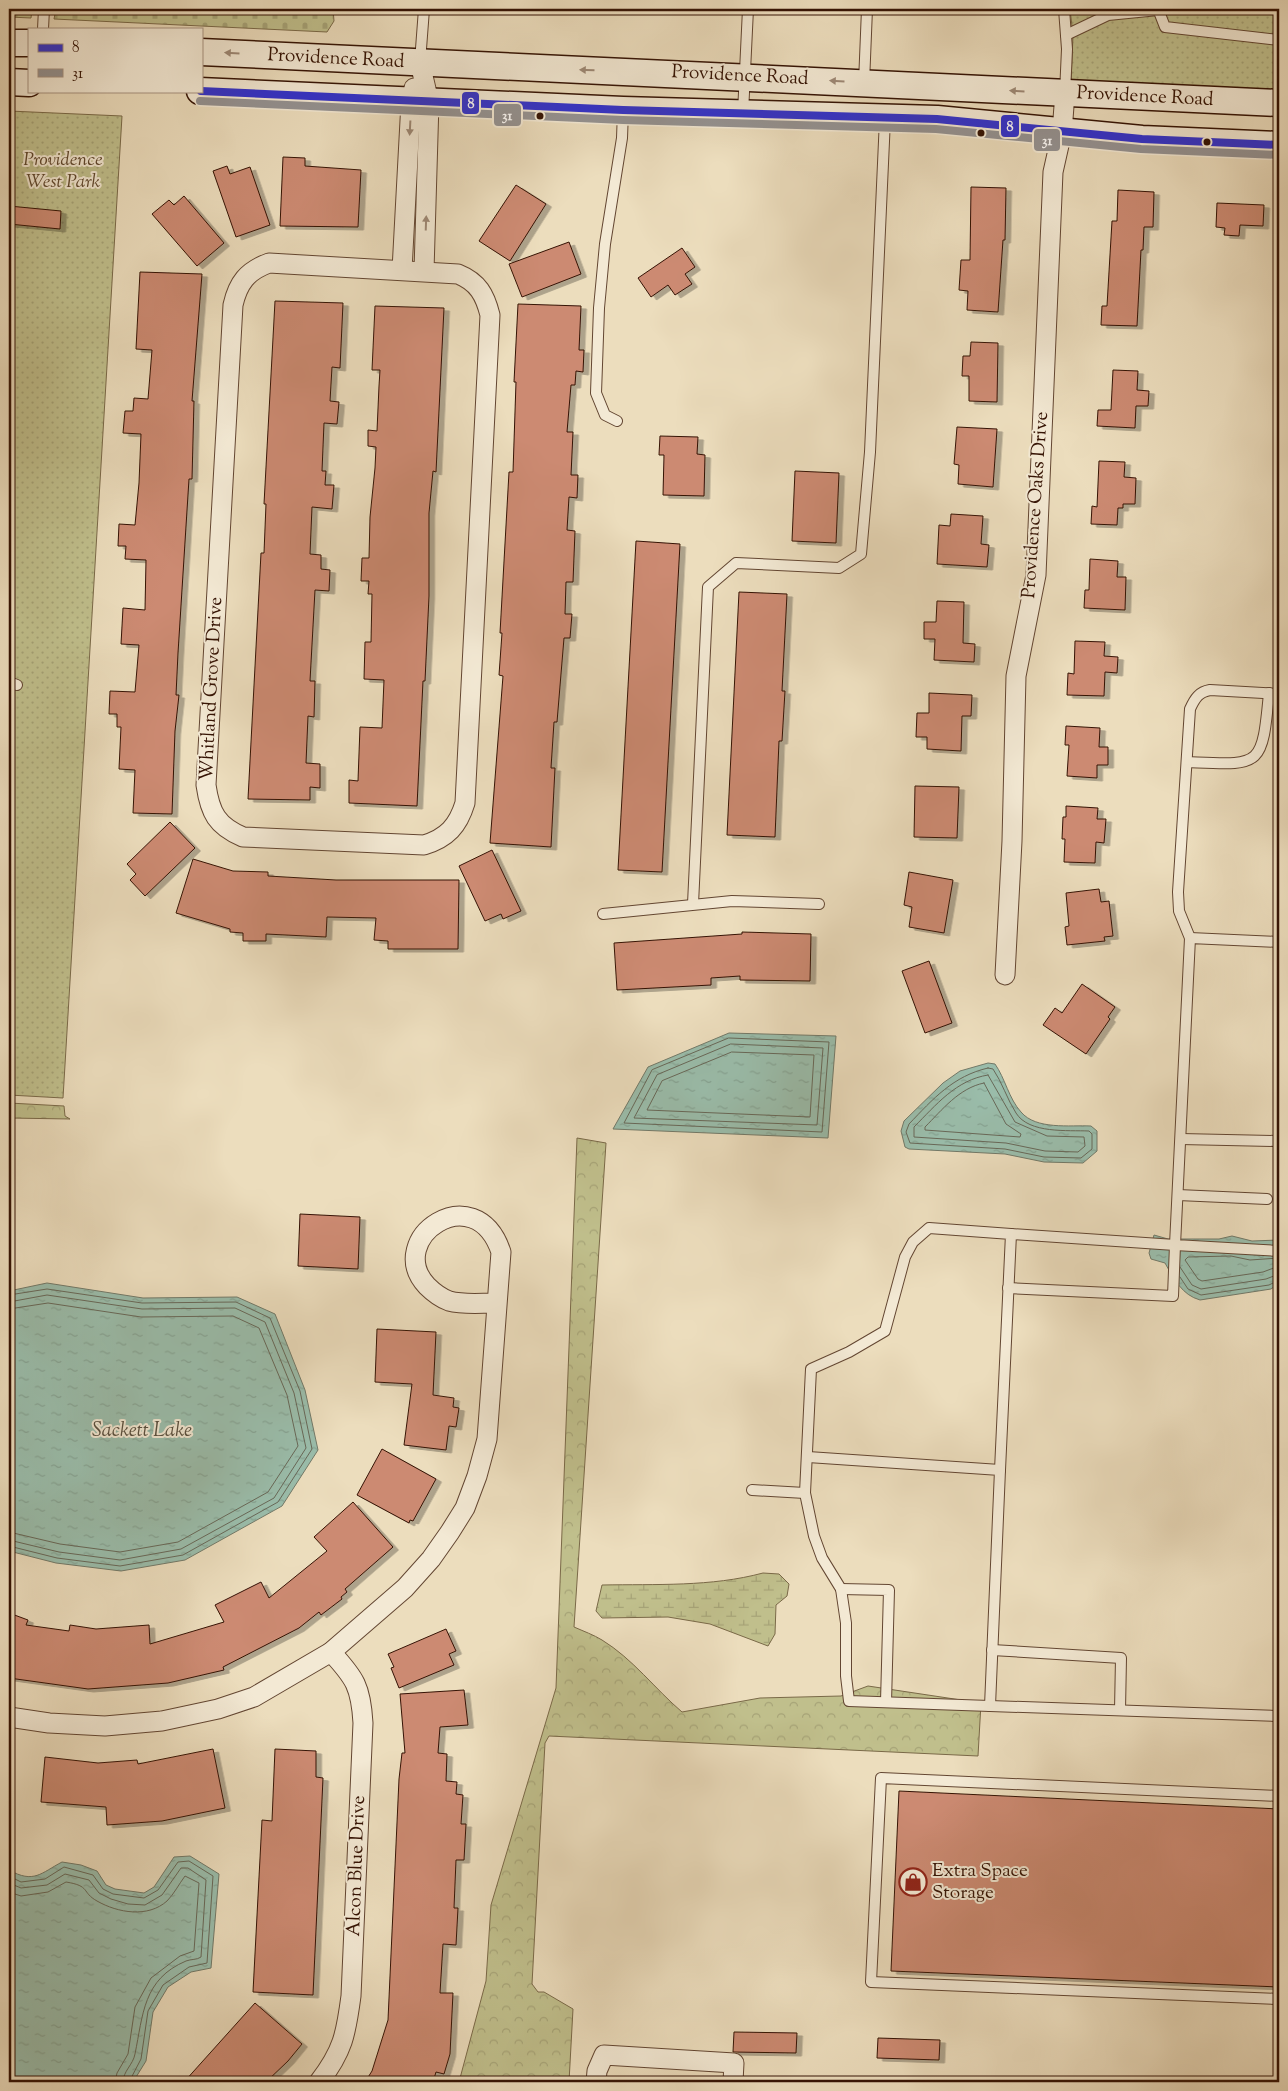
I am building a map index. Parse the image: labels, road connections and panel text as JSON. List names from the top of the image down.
{
  "streets": {
    "main road": ["Providence Road"],
    "street": ["Providence Oaks Drive", "Whitland Grove Drive", "Alcon Blue Drive"]
  },
  "crossings": [
    ["Providence Road", "Providence Oaks Drive"]
  ],
  "water": ["Sackett Lake"],
  "parks": ["Providence West Park"],
  "places": {
    "shop": ["Extra Space Storage"]
  },
  "lines": ["transit line 8", "transit line 31"],
  "legend": ["8", "31"]
}
